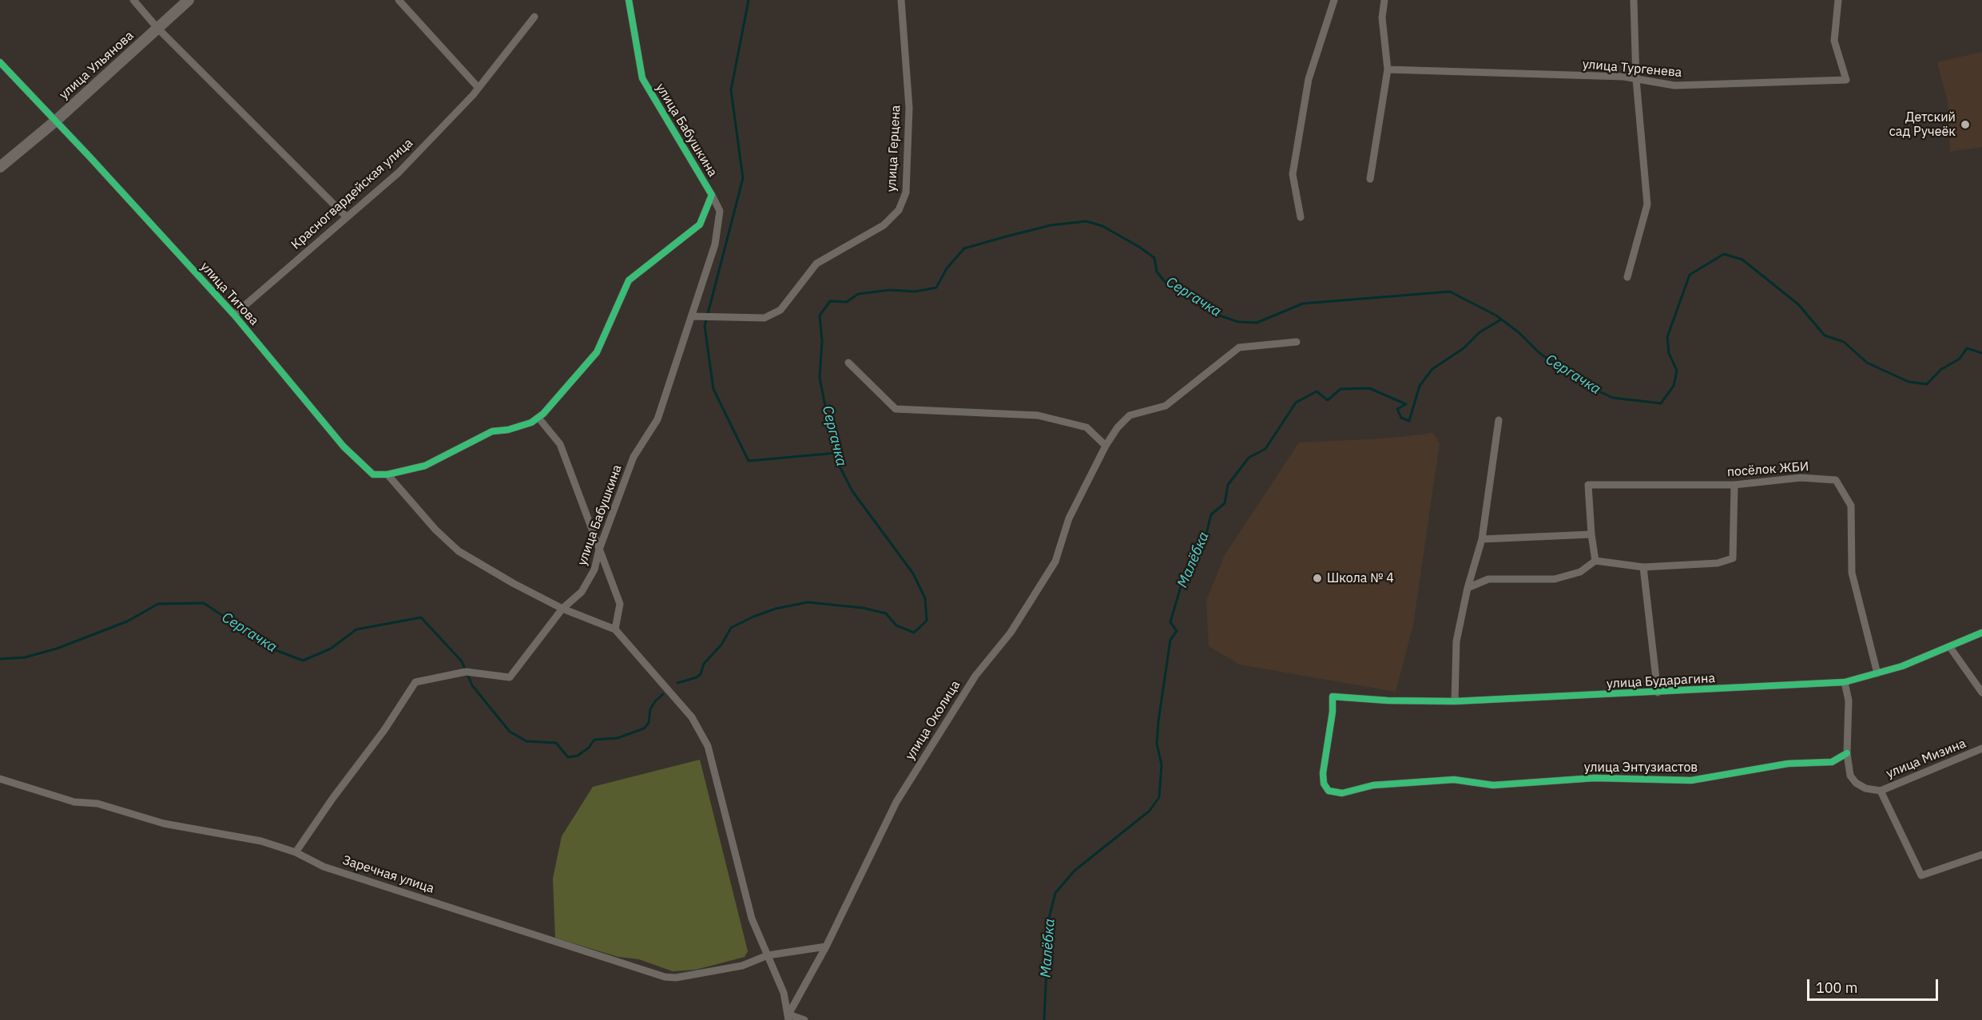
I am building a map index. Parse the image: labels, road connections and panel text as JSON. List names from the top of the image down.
{
  "streets": {
    "main road": ["улица Ульянова"],
    "street": [
      "улица Тургенева",
      "улица Бабушкина",
      "улица Герцена",
      "Красногвардейская улица",
      "улица Титова",
      "посёлок ЖБИ",
      "улица Бударагина",
      "улица Околица",
      "улица Мизина",
      "улица Энтузиастов",
      "Заречная улица"
    ]
  },
  "crossings": [
    ["улица Ульянова", "улица Титова"],
    ["улица Бабушкина", "улица Герцена"],
    ["улица Бабушкина", "улица Титова"],
    ["улица Бабушкина", "Заречная улица"],
    ["Красногвардейская улица", "улица Титова"],
    ["посёлок ЖБИ", "улица Бударагина"],
    ["улица Бударагина", "улица Энтузиастов"],
    ["улица Околица", "Заречная улица"],
    ["улица Мизина", "улица Энтузиастов"]
  ],
  "water": ["Сергачка", "Малёбка"],
  "places": ["Детский сад Ручеёк", "Школа № 4"],
  "scale_bar": "100 m"
}
